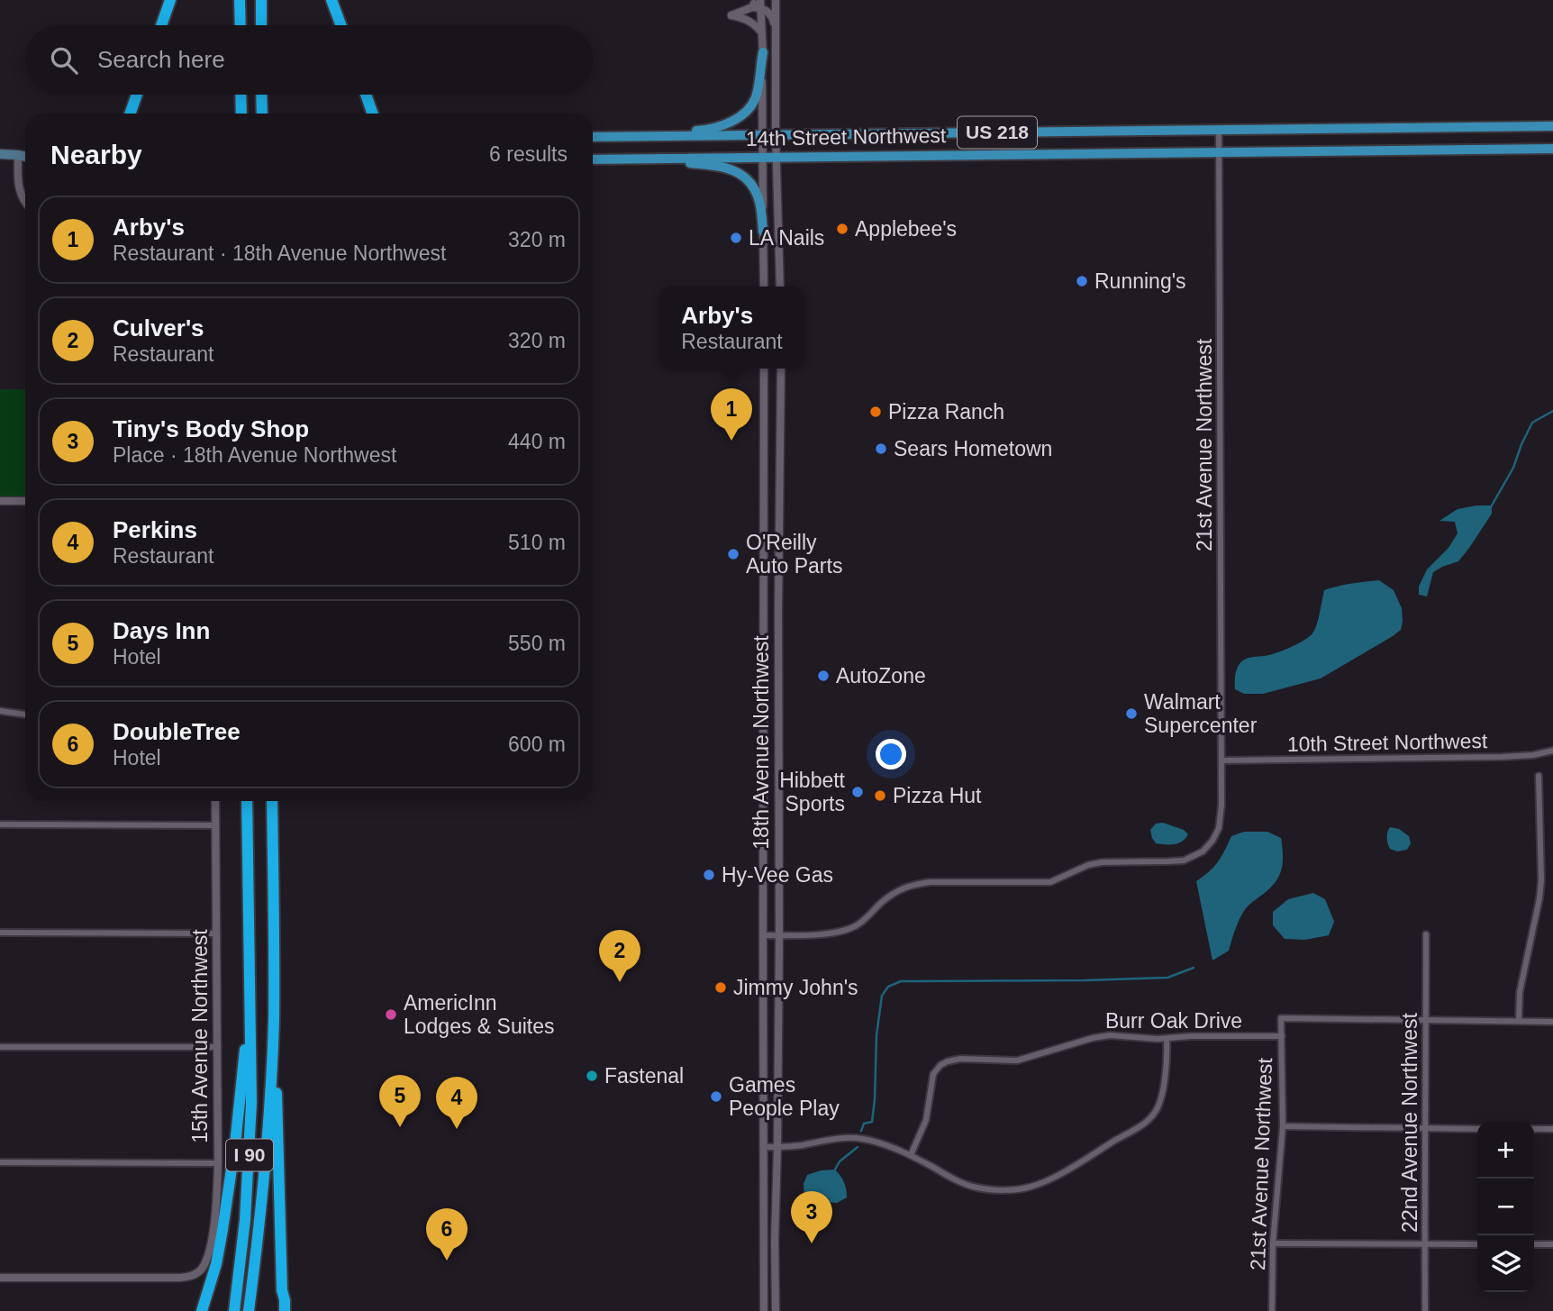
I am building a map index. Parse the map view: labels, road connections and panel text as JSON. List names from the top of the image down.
{
  "streets": {
    "highway": ["I 90"],
    "main road": ["US 218", "14th Street Northwest"],
    "street": [
      "21st Avenue Northwest",
      "18th Avenue Northwest",
      "10th Street Northwest",
      "Burr Oak Drive",
      "15th Avenue Northwest",
      "22nd Avenue Northwest"
    ]
  },
  "crossings": [
    ["US 218", "14th Street Northwest"],
    ["US 218", "21st Avenue Northwest"],
    ["14th Street Northwest", "21st Avenue Northwest"],
    ["21st Avenue Northwest", "18th Avenue Northwest"],
    ["21st Avenue Northwest", "10th Street Northwest"],
    ["21st Avenue Northwest", "Burr Oak Drive"],
    ["21st Avenue Northwest", "22nd Avenue Northwest"]
  ],
  "places": [
    "Applebee's",
    "LA Nails",
    "Running's",
    "Pizza Ranch",
    "Sears Hometown",
    "O'Reilly Auto Parts",
    "AutoZone",
    "Walmart Supercenter",
    "Hibbett Sports",
    "Pizza Hut",
    "Hy-Vee Gas",
    "Jimmy John's",
    "AmericInn Lodges & Suites",
    "Fastenal",
    "Games People Play"
  ],
  "page": {
    "search": "Search here",
    "heading": ["Nearby", "6 results"],
    "list": [
      {
        "mark": "1",
        "name": "Arby's",
        "note": "Restaurant · 18th Avenue Northwest",
        "value": "320 m"
      },
      {
        "mark": "2",
        "name": "Culver's",
        "note": "Restaurant",
        "value": "320 m"
      },
      {
        "mark": "3",
        "name": "Tiny's Body Shop",
        "note": "Place · 18th Avenue Northwest",
        "value": "440 m"
      },
      {
        "mark": "4",
        "name": "Perkins",
        "note": "Restaurant",
        "value": "510 m"
      },
      {
        "mark": "5",
        "name": "Days Inn",
        "note": "Hotel",
        "value": "550 m"
      },
      {
        "mark": "6",
        "name": "DoubleTree",
        "note": "Hotel",
        "value": "600 m"
      }
    ],
    "popup": ["Arby's", "Restaurant"],
    "pins": [
      "1",
      "2",
      "5",
      "4",
      "3",
      "6"
    ],
    "map_buttons": ["+", "−"]
  }
}
